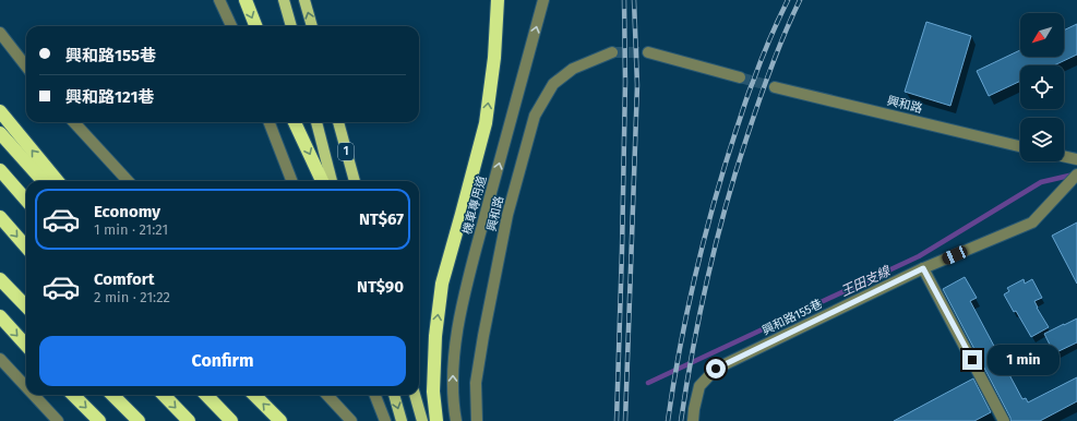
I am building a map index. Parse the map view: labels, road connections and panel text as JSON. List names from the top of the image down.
{
  "streets": {
    "main road": ["1"],
    "street": ["興和路", "機車專用道", "興和路155巷"]
  },
  "one_way": ["機車專用道"],
  "water": ["王田支線"],
  "north": "bottom left",
  "page": {
    "banner": ["興和路155巷", "興和路121巷"],
    "list": [
      {
        "name": "Economy",
        "note": "1 min · 21:21",
        "value": "NT$67"
      },
      {
        "name": "Comfort",
        "note": "2 min · 21:22",
        "value": "NT$90"
      }
    ],
    "buttons": "Confirm",
    "bubble": "1 min"
  }
}
